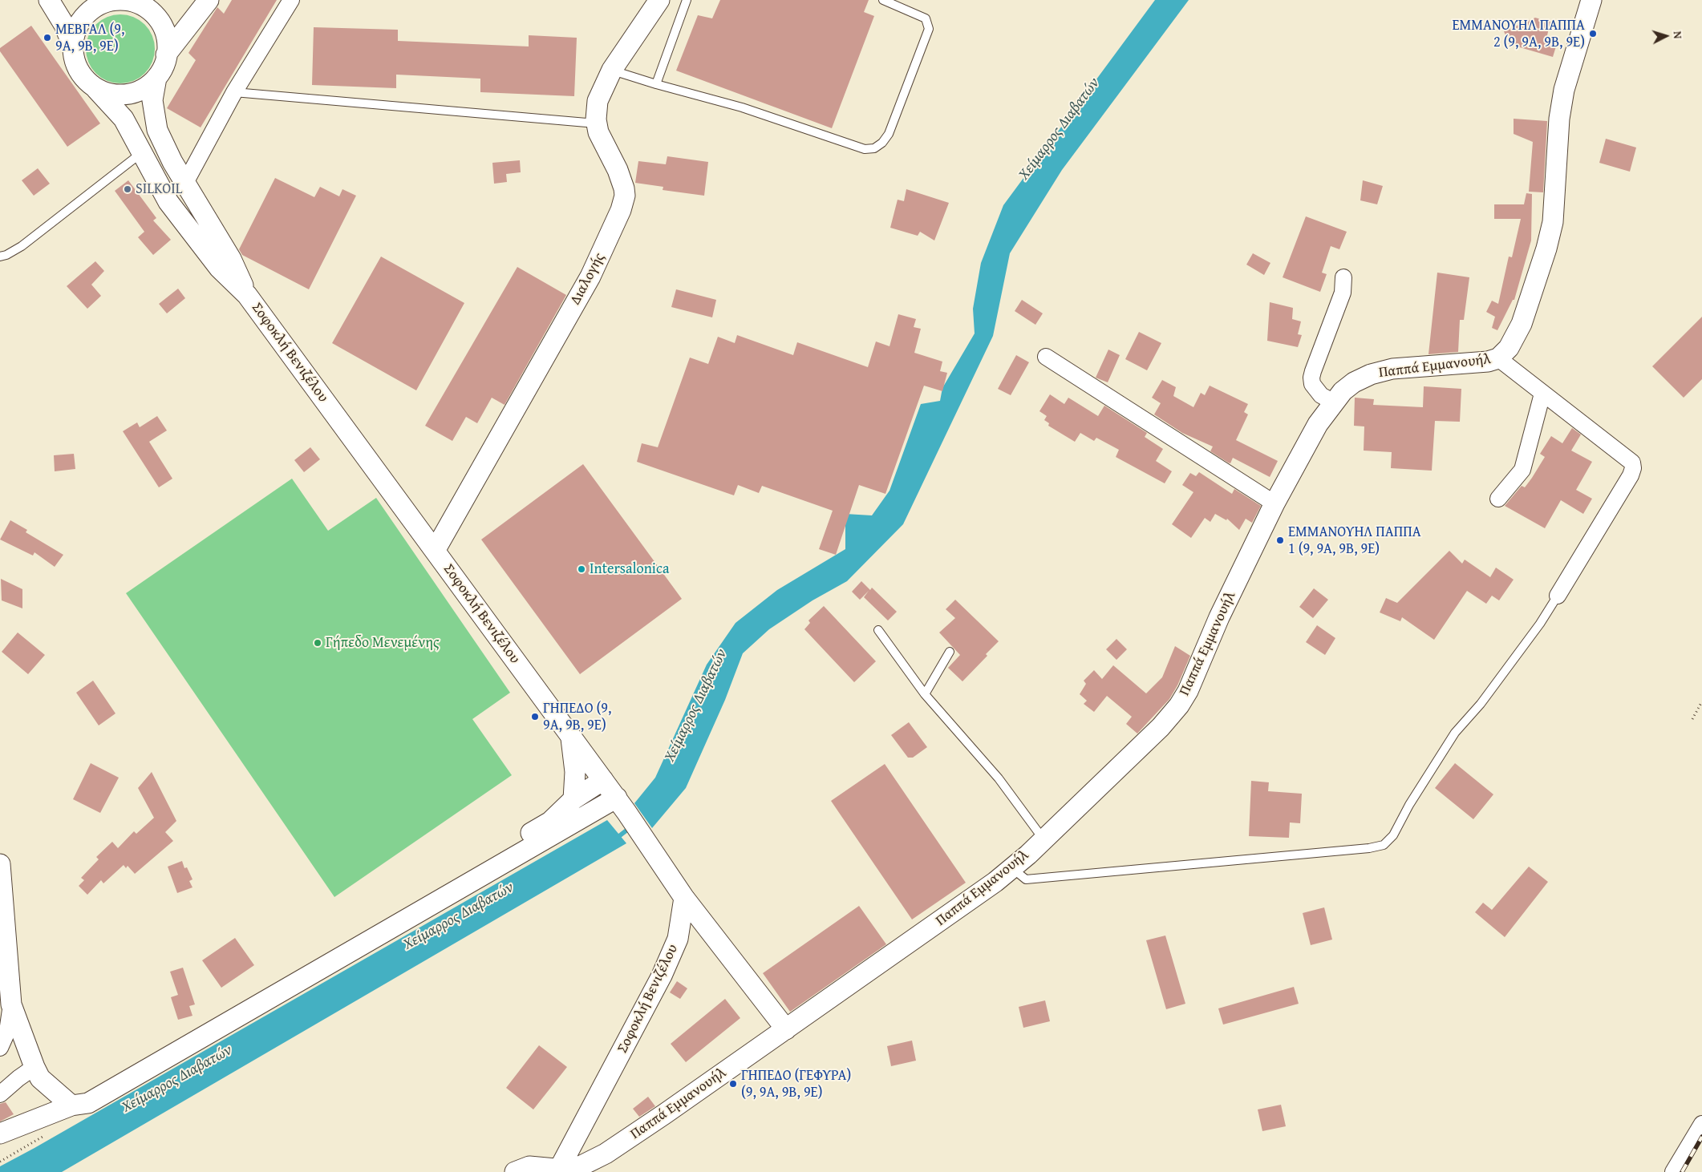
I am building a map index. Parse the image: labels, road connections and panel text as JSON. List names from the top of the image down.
{
  "streets": {
    "street": ["Διαλογής", "Σοφοκλή Βενιζέλου", "Παππά Εμμανουήλ"]
  },
  "crossings": [
    ["Διαλογής", "Σοφοκλή Βενιζέλου"],
    ["Σοφοκλή Βενιζέλου", "Παππά Εμμανουήλ"]
  ],
  "water": ["Χείμαρρος Διαβατών"],
  "places": [
    "ΕΜΜΑΝΟΥΗΛ ΠΑΠΠΑ 2 (9, 9Α, 9Β, 9Ε)",
    "ΜΕΒΓΑΛ (9, 9Α, 9Β, 9Ε)",
    "SILKOIL",
    "ΕΜΜΑΝΟΥΗΛ ΠΑΠΠΑ 1 (9, 9Α, 9Β, 9Ε)",
    "Intersalonica",
    "Γήπεδο Μενεμένης",
    "ΓΗΠΕΔΟ (9, 9Α, 9Β, 9Ε)",
    "ΓΗΠΕΔΟ (ΓΕΦΥΡΑ) (9, 9Α, 9Β, 9Ε)"
  ],
  "north": "right"
}
